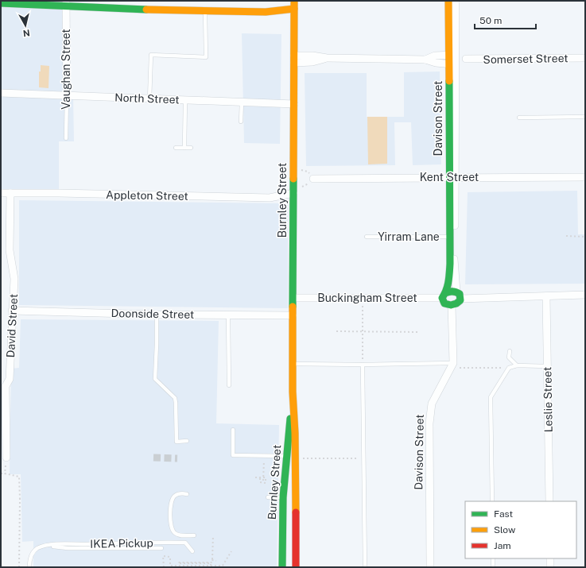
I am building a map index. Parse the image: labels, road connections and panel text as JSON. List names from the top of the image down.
{
  "streets": {
    "main road": ["Davison Street", "Burnley Street"],
    "street": [
      "Somerset Street",
      "Vaughan Street",
      "North Street",
      "Kent Street",
      "Appleton Street",
      "Buckingham Street",
      "Doonside Street",
      "David Street",
      "Leslie Street"
    ],
    "lane": ["Yirram Lane", "IKEA Pickup"]
  },
  "crossings": [
    ["Vaughan Street", "North Street"],
    ["North Street", "Burnley Street"],
    ["Davison Street", "Kent Street"],
    ["Davison Street", "Yirram Lane"],
    ["Davison Street", "Buckingham Street"],
    ["Appleton Street", "Burnley Street"],
    ["Appleton Street", "David Street"],
    ["Burnley Street", "Buckingham Street"],
    ["Burnley Street", "Doonside Street"],
    ["Doonside Street", "David Street"]
  ],
  "legend": ["Fast", "Slow", "Jam"],
  "scale_bar": "50 m",
  "north": "bottom"
}
